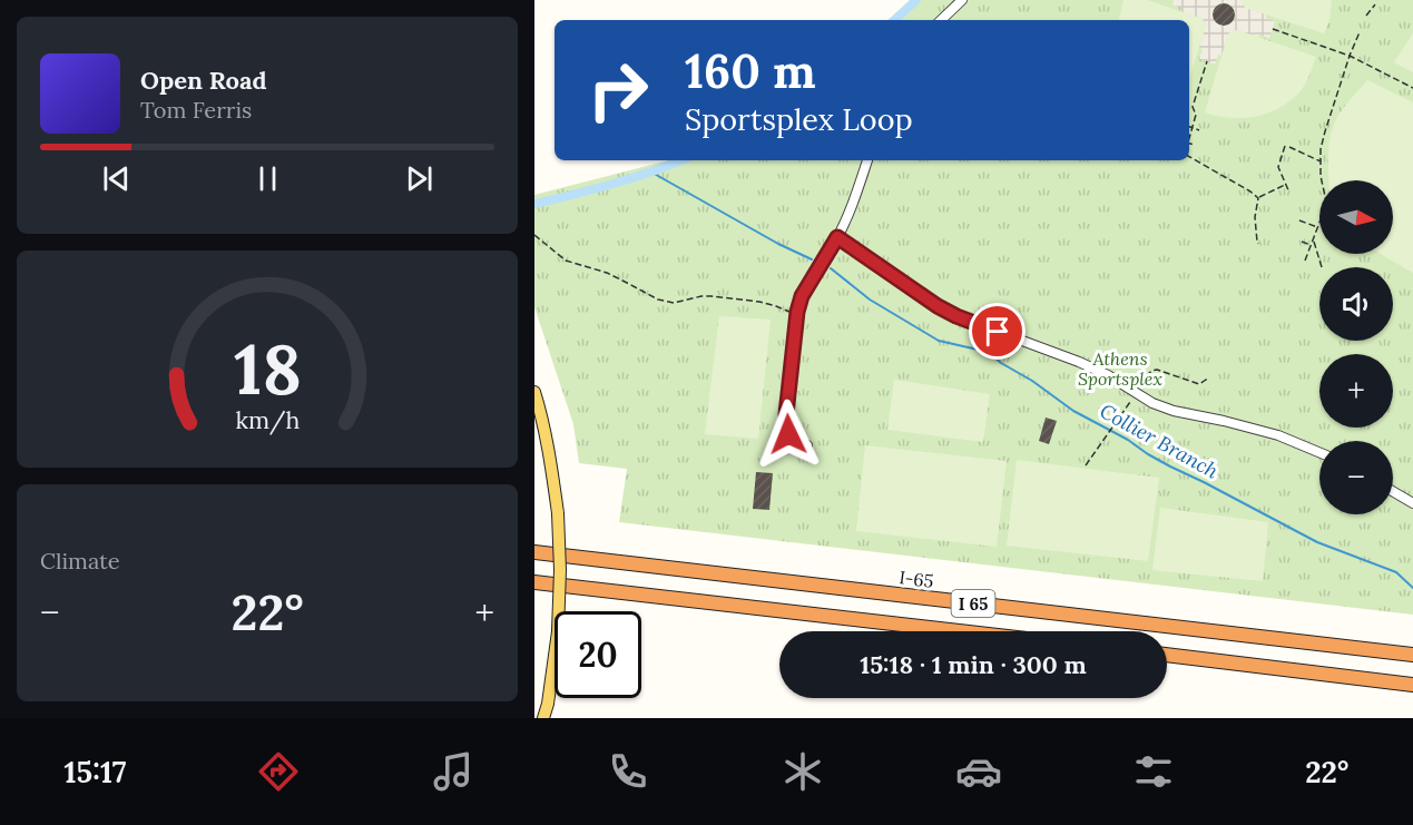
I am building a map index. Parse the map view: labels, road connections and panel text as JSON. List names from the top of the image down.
{
  "streets": {
    "highway": ["I-65", "I 65"]
  },
  "water": ["Collier Branch"],
  "parks": ["Athens Sportsplex"],
  "north": "right",
  "page": {
    "turn": ["160 m", "Sportsplex Loop"],
    "song": ["Open Road", "Tom Ferris"],
    "map_buttons": ["+", "−"],
    "tile": "Climate",
    "heat": ["−", "22°", "+"],
    "limit": "20",
    "trip": "15:18 · 1 min · 300 m",
    "tabs": ["15:17", "22°"],
    "gauge": ["18", "km/h"]
  }
}
